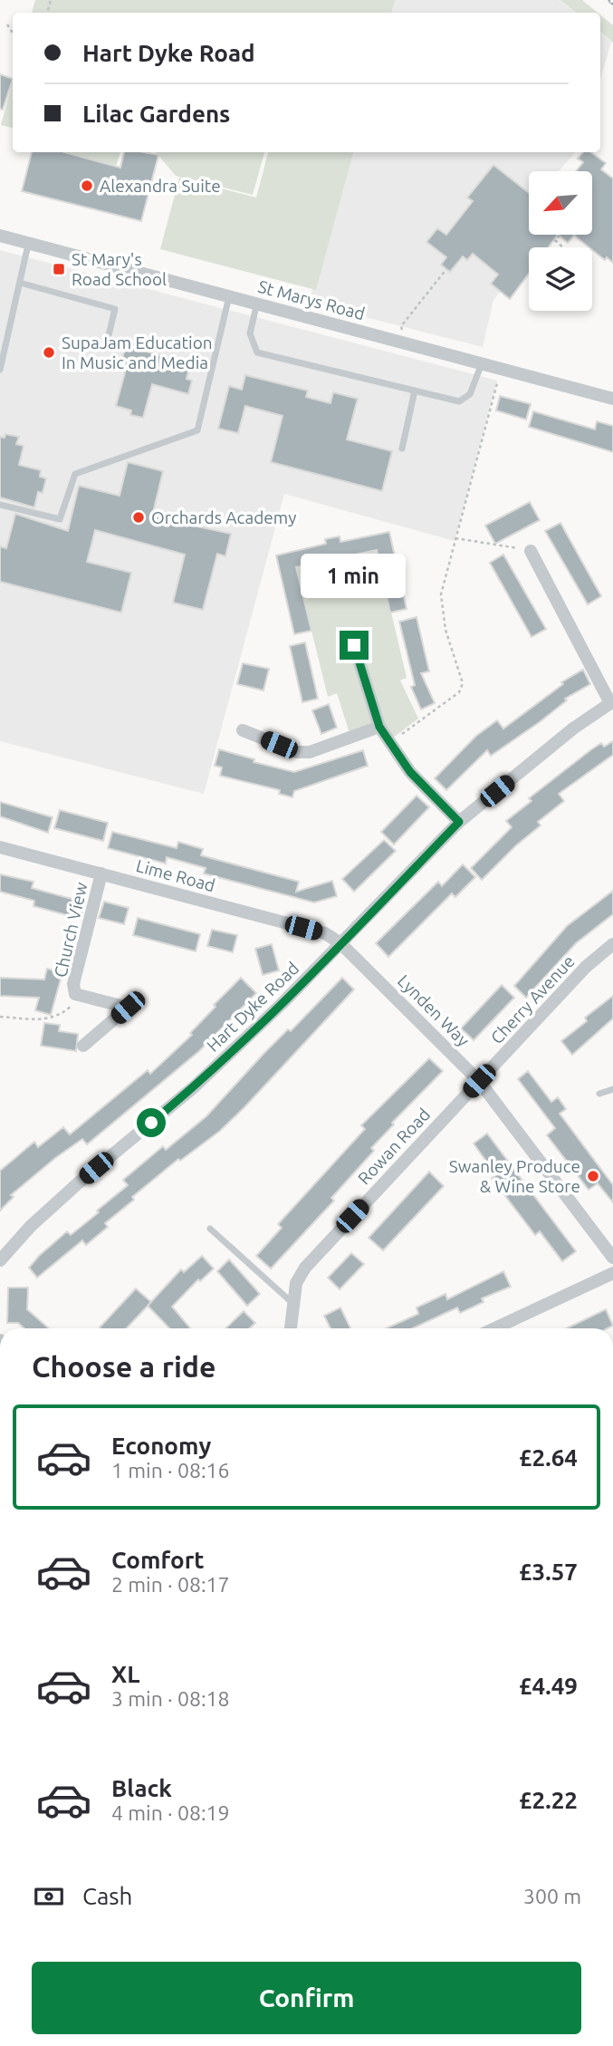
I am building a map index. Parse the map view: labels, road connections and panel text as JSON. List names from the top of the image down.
{
  "streets": {
    "street": [
      "St Marys Road",
      "Lime Road",
      "Church View",
      "Cherry Avenue",
      "Hart Dyke Road",
      "Lynden Way",
      "Rowan Road"
    ]
  },
  "crossings": [
    ["Lime Road", "Church View"],
    ["Lime Road", "Hart Dyke Road"],
    ["Lime Road", "Lynden Way"],
    ["Cherry Avenue", "Lynden Way"],
    ["Cherry Avenue", "Rowan Road"],
    ["Hart Dyke Road", "Lynden Way"],
    ["Lynden Way", "Rowan Road"]
  ],
  "places": {
    "other": [
      "Alexandra Suite",
      "SupaJam Education In Music and Media",
      "Orchards Academy",
      "Swanley Produce & Wine Store"
    ],
    "transit": ["St Mary's Road School"]
  },
  "north": "bottom left",
  "page": {
    "banner": ["Hart Dyke Road", "Lilac Gardens"],
    "bubble": "1 min",
    "heading": "Choose a ride",
    "list": [
      {
        "name": "Economy",
        "note": "1 min · 08:16",
        "value": "£2.64"
      },
      {
        "name": "Comfort",
        "note": "2 min · 08:17",
        "value": "£3.57"
      },
      {
        "name": "XL",
        "note": "3 min · 08:18",
        "value": "£4.49"
      },
      {
        "name": "Black",
        "note": "4 min · 08:19",
        "value": "£2.22"
      }
    ],
    "pay": ["Cash", "300 m"],
    "buttons": "Confirm"
  }
}
